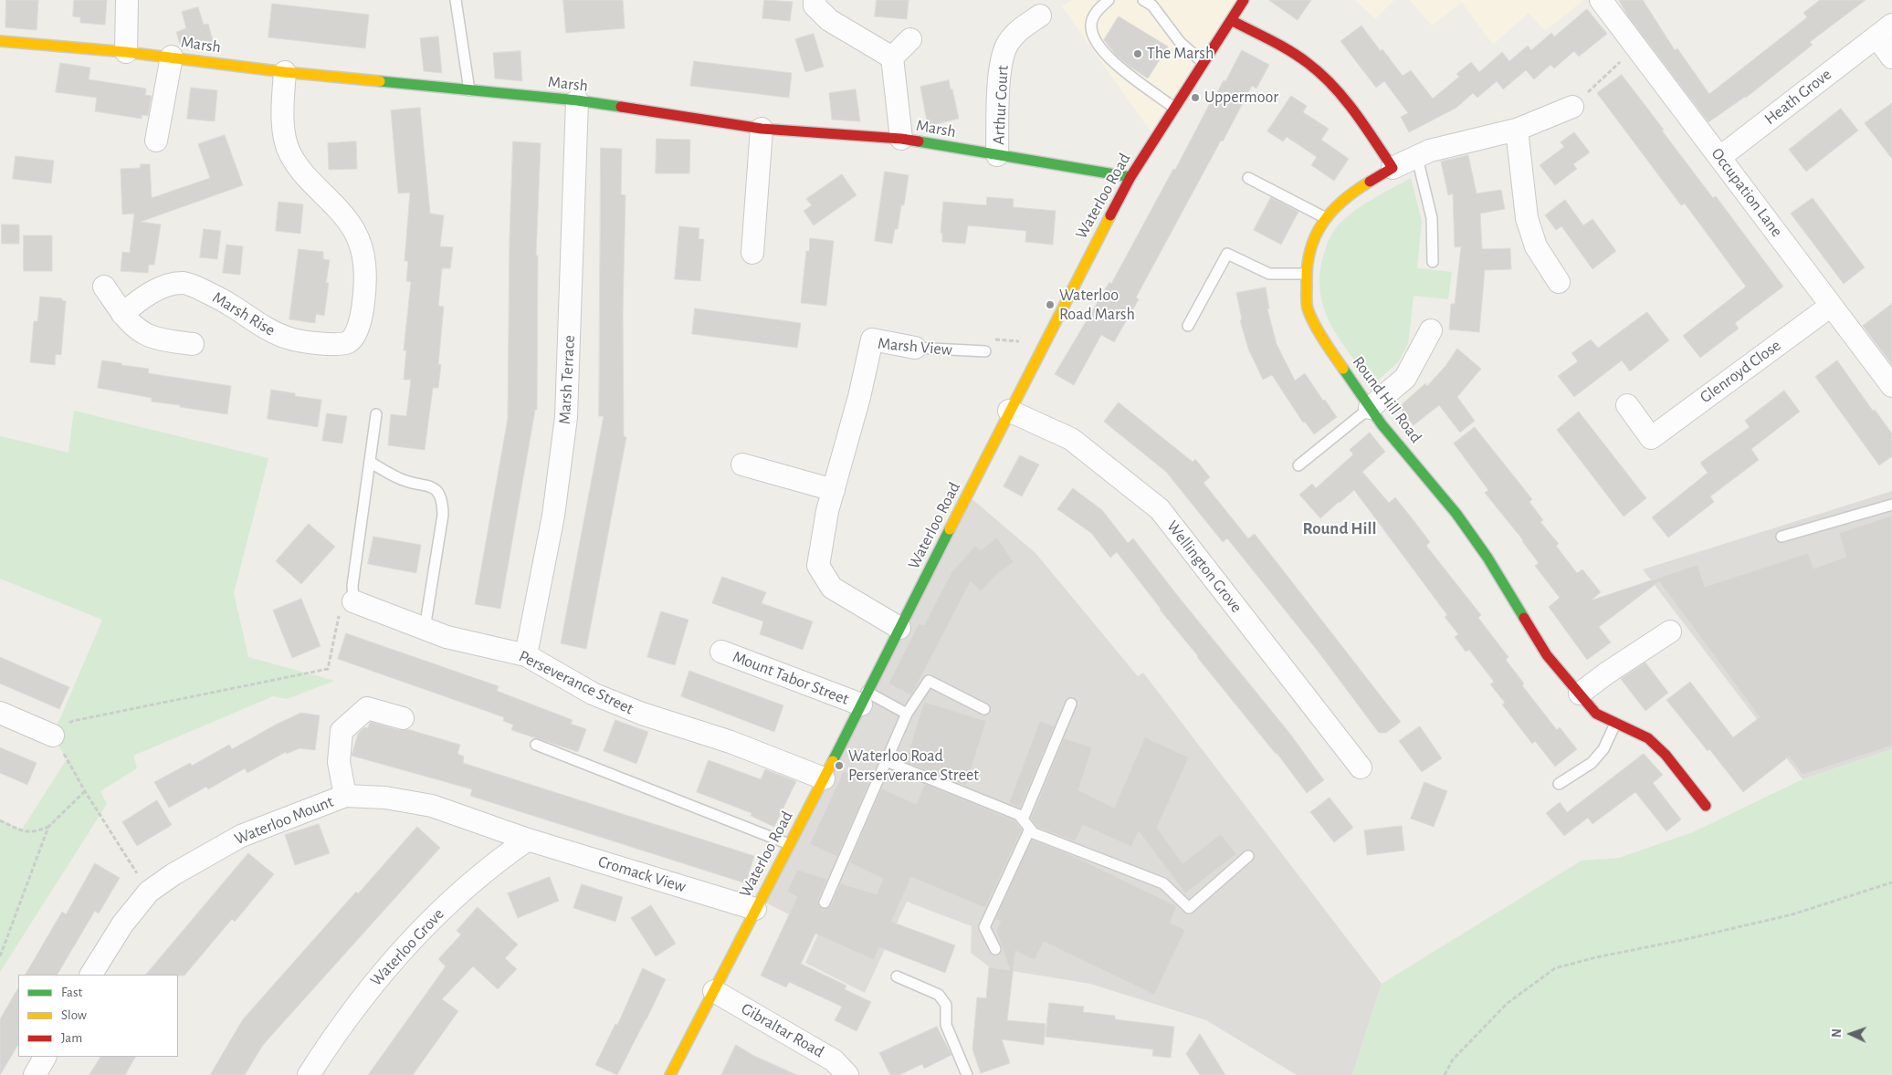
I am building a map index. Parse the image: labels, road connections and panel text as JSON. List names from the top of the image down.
{
  "streets": {
    "street": [
      "Marsh",
      "Heath Grove",
      "Arthur Court",
      "Occupation Lane",
      "Waterloo Road",
      "Marsh Rise",
      "Marsh View",
      "Glenroyd Close",
      "Marsh Terrace",
      "Round Hill Road",
      "Wellington Grove",
      "Mount Tabor Street",
      "Perseverance Street",
      "Waterloo Mount",
      "Cromack View",
      "Waterloo Grove",
      "Gibraltar Road"
    ]
  },
  "crossings": [
    ["Marsh", "Arthur Court"],
    ["Marsh", "Waterloo Road"],
    ["Marsh", "Marsh Rise"],
    ["Marsh", "Marsh Terrace"],
    ["Heath Grove", "Occupation Lane"],
    ["Occupation Lane", "Glenroyd Close"],
    ["Waterloo Road", "Marsh View"],
    ["Waterloo Road", "Wellington Grove"],
    ["Waterloo Road", "Mount Tabor Street"],
    ["Waterloo Road", "Perseverance Street"],
    ["Waterloo Road", "Cromack View"],
    ["Waterloo Road", "Gibraltar Road"],
    ["Marsh Terrace", "Perseverance Street"],
    ["Waterloo Mount", "Cromack View"],
    ["Waterloo Mount", "Waterloo Grove"],
    ["Cromack View", "Waterloo Grove"]
  ],
  "districts": ["Round Hill"],
  "places": [
    "The Marsh",
    "Uppermoor",
    "Waterloo Road Marsh",
    "Waterloo Road Perserverance Street"
  ],
  "legend": ["Fast", "Slow", "Jam"],
  "north": "left"
}
